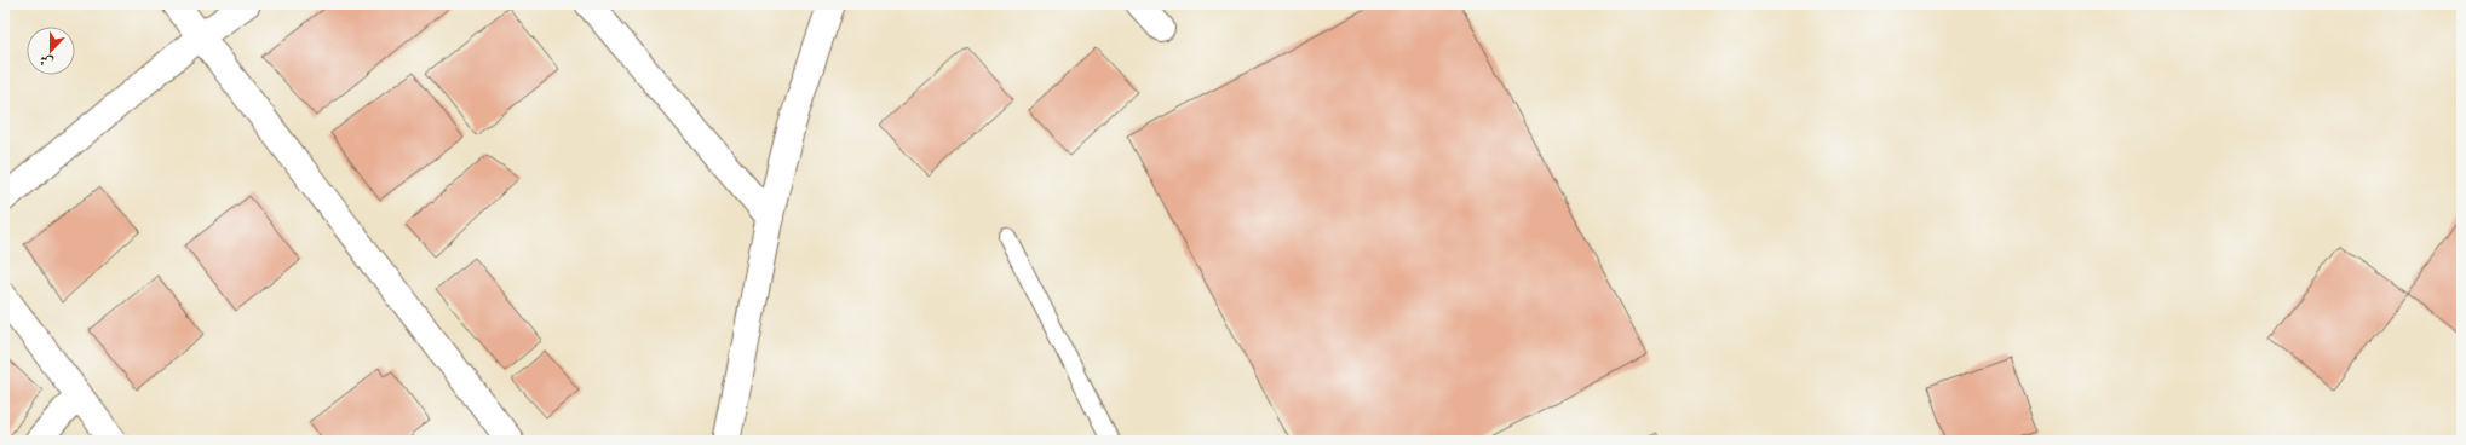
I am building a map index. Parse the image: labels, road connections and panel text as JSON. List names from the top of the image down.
{
  "north": "bottom"
}
